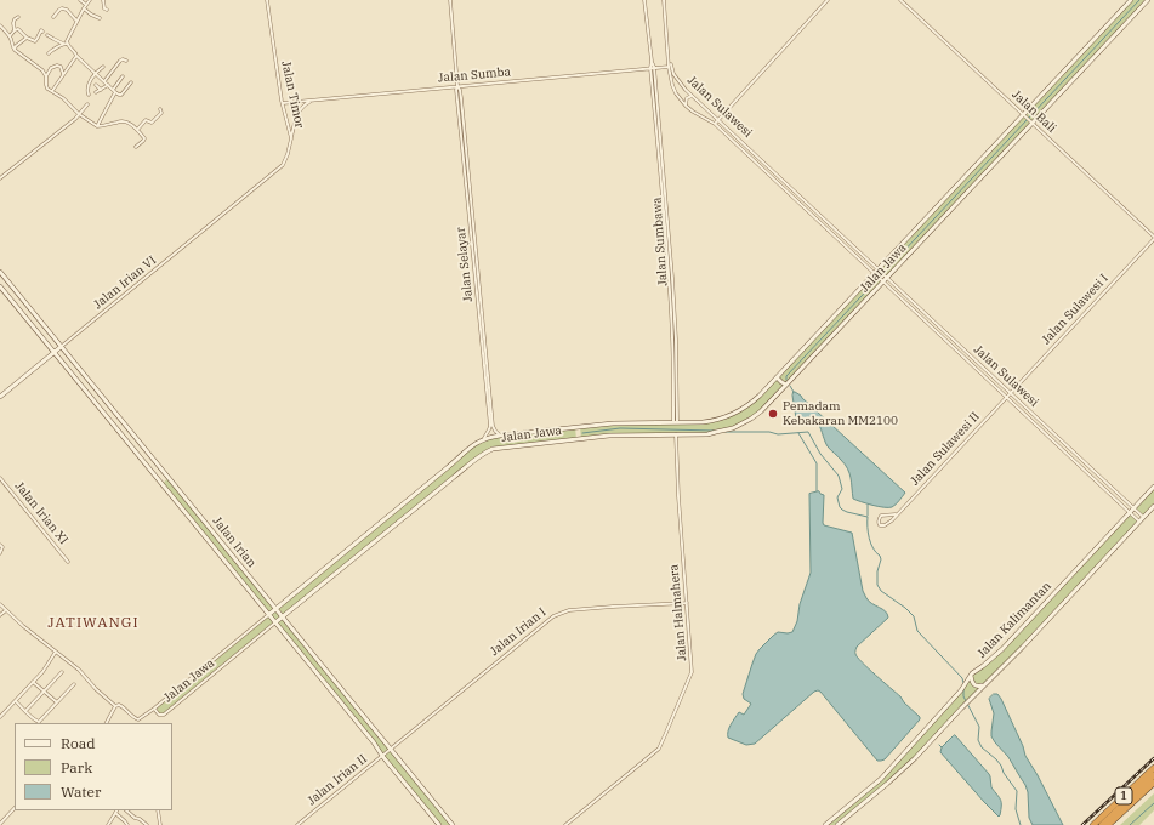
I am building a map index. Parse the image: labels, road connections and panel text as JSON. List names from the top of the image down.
{
  "streets": {
    "highway": ["1"],
    "street": [
      "Jalan Sumba",
      "Jalan Timor",
      "Jalan Sulawesi",
      "Jalan Bali",
      "Jalan Sumbawa",
      "Jalan Selayar",
      "Jalan Jawa",
      "Jalan Irian VI",
      "Jalan Sulawesi I",
      "Jalan Sulawesi II",
      "Jalan Irian XI",
      "Jalan Irian",
      "Jalan Halmahera",
      "Jalan Kalimantan",
      "Jalan Irian I",
      "Jalan Irian II"
    ]
  },
  "crossings": [
    ["Jalan Sumba", "Jalan Timor"],
    ["Jalan Sumba", "Jalan Sulawesi"],
    ["Jalan Sumba", "Jalan Sumbawa"],
    ["Jalan Sumba", "Jalan Selayar"],
    ["Jalan Timor", "Jalan Irian VI"],
    ["Jalan Sulawesi", "Jalan Jawa"],
    ["Jalan Sulawesi", "Jalan Sulawesi I"],
    ["Jalan Sulawesi", "Jalan Sulawesi II"],
    ["Jalan Sulawesi", "Jalan Kalimantan"],
    ["Jalan Bali", "Jalan Jawa"],
    ["Jalan Bali", "Jalan Sulawesi I"],
    ["Jalan Sumbawa", "Jalan Jawa"],
    ["Jalan Selayar", "Jalan Jawa"],
    ["Jalan Jawa", "Jalan Irian"],
    ["Jalan Jawa", "Jalan Halmahera"],
    ["Jalan Irian VI", "Jalan Irian"],
    ["Jalan Sulawesi I", "Jalan Sulawesi II"],
    ["Jalan Irian", "Jalan Irian I"],
    ["Jalan Irian", "Jalan Irian II"],
    ["Jalan Halmahera", "Jalan Irian I"],
    ["Jalan Irian I", "Jalan Irian II"]
  ],
  "districts": ["JATIWANGI"],
  "places": ["Pemadam Kebakaran MM2100"],
  "legend": ["Road", "Park", "Water"]
}
